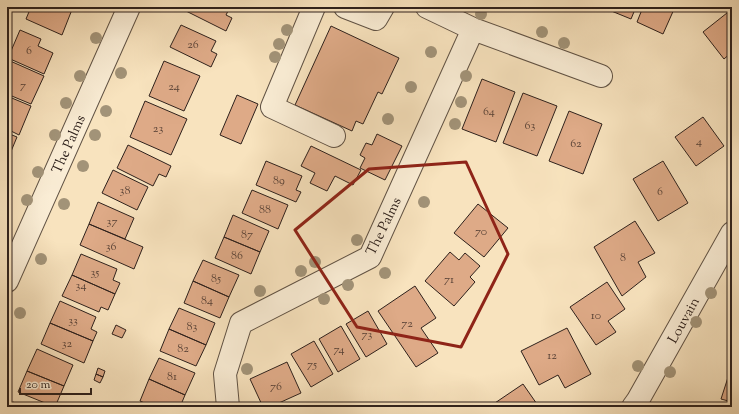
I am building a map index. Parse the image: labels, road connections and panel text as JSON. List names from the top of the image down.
{
  "streets": {
    "street": ["The Palms", "Louvain"]
  },
  "house_numbers": [
    "26",
    "6",
    "7",
    "24",
    "64",
    "63",
    "23",
    "4",
    "62",
    "89",
    "38",
    "6",
    "88",
    "37",
    "70",
    "87",
    "36",
    "86",
    "8",
    "35",
    "85",
    "71",
    "34",
    "84",
    "10",
    "33",
    "72",
    "83",
    "73",
    "32",
    "82",
    "74",
    "12",
    "75",
    "81",
    "76"
  ],
  "scale_bar": "20 m"
}
